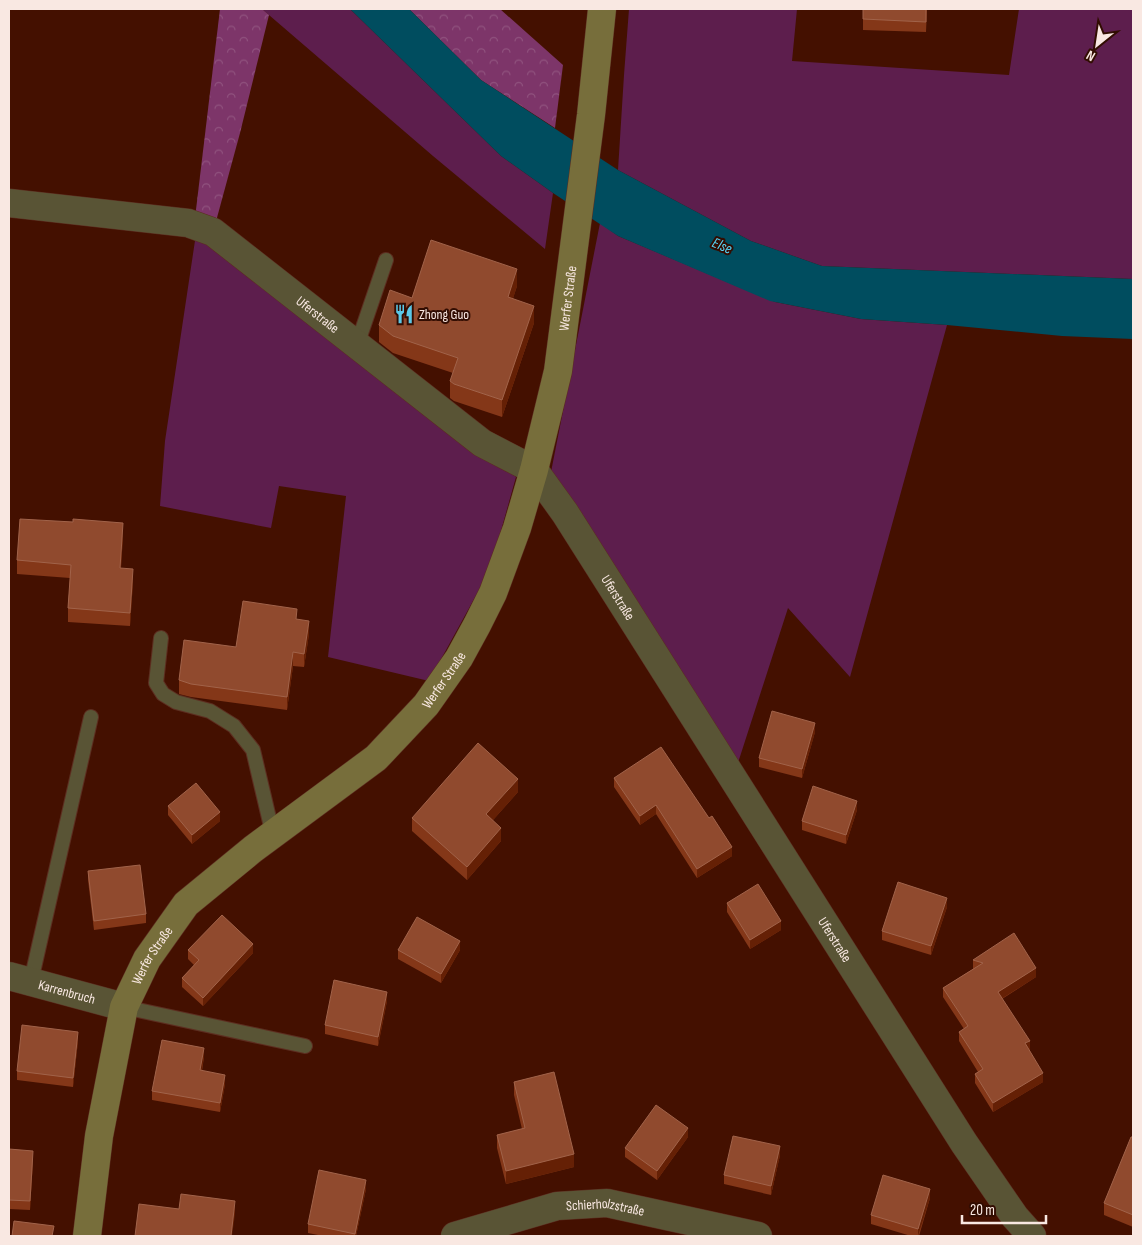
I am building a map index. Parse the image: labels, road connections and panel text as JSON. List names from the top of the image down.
{
  "streets": {
    "main road": ["Werfer Straße"],
    "street": ["Uferstraße", "Karrenbruch", "Schierholzstraße"]
  },
  "crossings": [
    ["Werfer Straße", "Uferstraße"],
    ["Werfer Straße", "Karrenbruch"]
  ],
  "water": ["Else"],
  "places": {
    "restaurant": ["Zhong Guo"]
  },
  "scale_bar": "20 m",
  "north": "bottom left"
}
